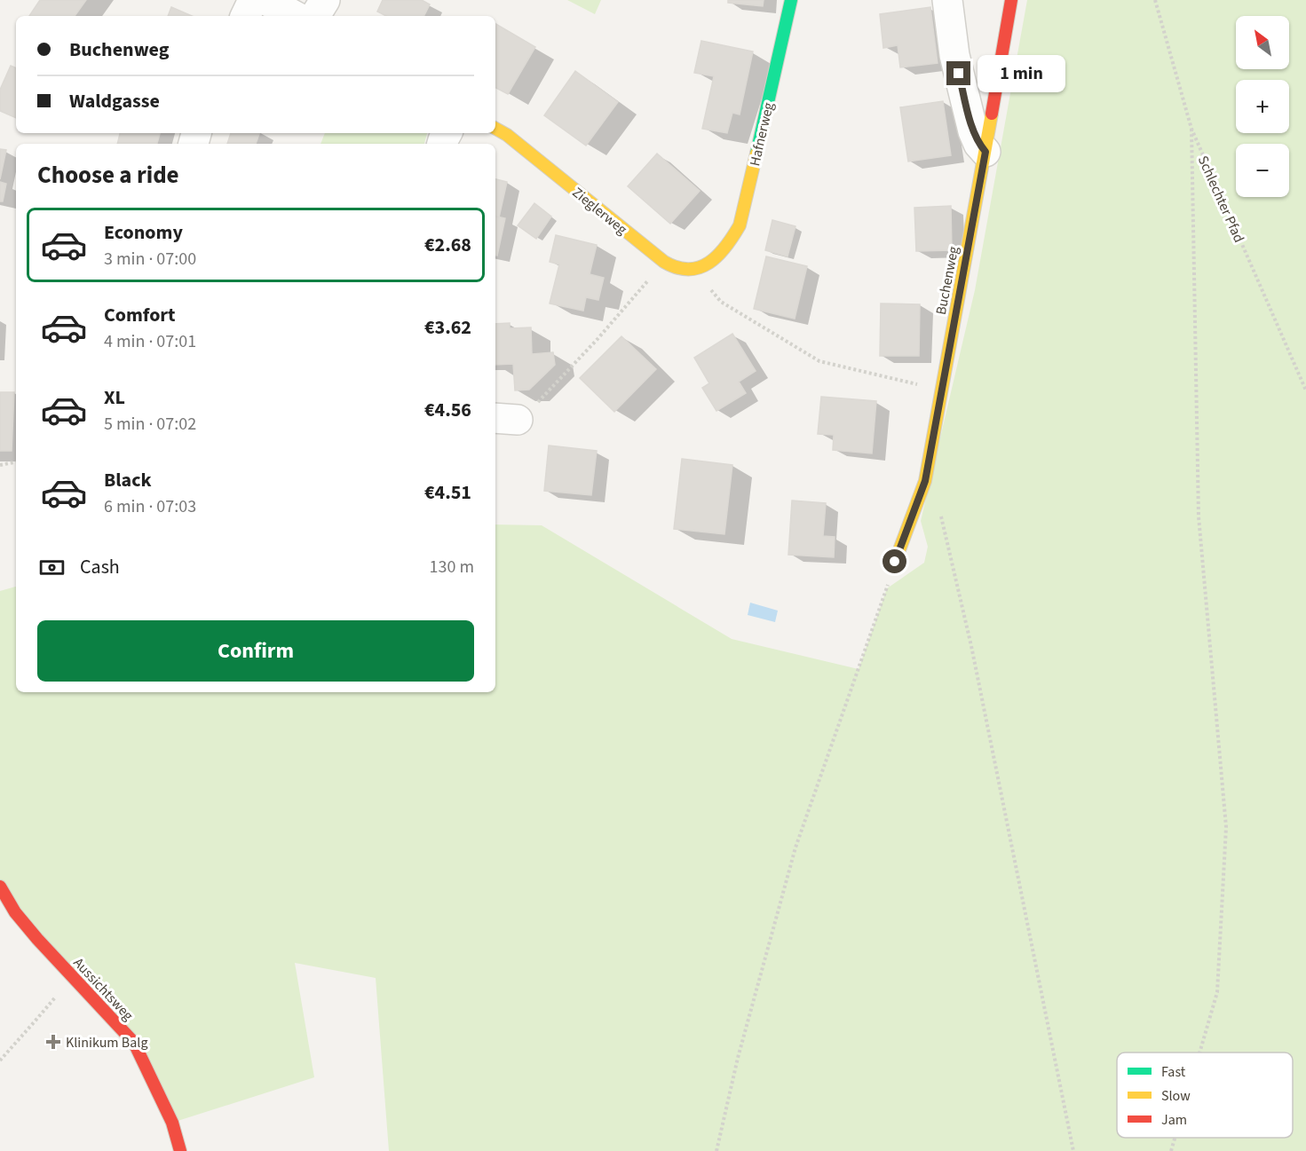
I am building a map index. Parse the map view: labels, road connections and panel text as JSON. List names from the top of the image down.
{
  "streets": {
    "street": [
      "Hafnerweg",
      "Zieglerweg",
      "Buchenweg",
      "Aussichtsweg"
    ],
    "path": ["Schlechter Pfad"]
  },
  "crossings": [
    ["Hafnerweg", "Zieglerweg"]
  ],
  "places": {
    "health": ["Klinikum Balg"]
  },
  "legend": ["Fast", "Slow", "Jam"],
  "north": "top left",
  "page": {
    "map_buttons": ["+", "−"],
    "banner": ["Buchenweg", "Waldgasse"],
    "bubble": "1 min",
    "heading": "Choose a ride",
    "list": [
      {
        "name": "Economy",
        "note": "3 min · 07:00",
        "value": "€2.68"
      },
      {
        "name": "Comfort",
        "note": "4 min · 07:01",
        "value": "€3.62"
      },
      {
        "name": "XL",
        "note": "5 min · 07:02",
        "value": "€4.56"
      },
      {
        "name": "Black",
        "note": "6 min · 07:03",
        "value": "€4.51"
      }
    ],
    "pay": ["Cash", "130 m"],
    "buttons": "Confirm"
  }
}
